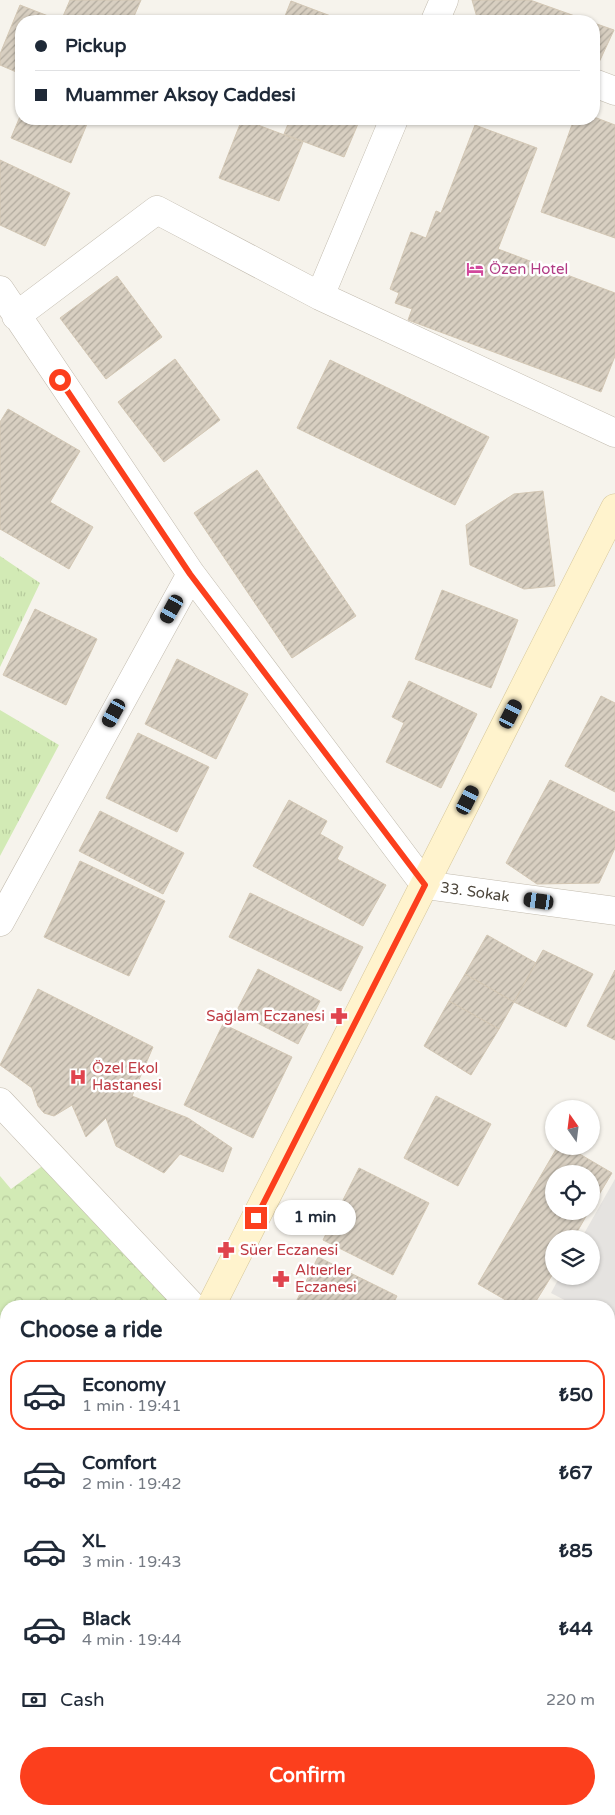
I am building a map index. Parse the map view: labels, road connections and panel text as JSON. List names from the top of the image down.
{
  "streets": {
    "street": ["33. Sokak"]
  },
  "places": {
    "hotel": ["Özen Hotel"],
    "pharmacy": ["Sağlam Eczanesi", "Süer Eczanesi", "Altıerler Eczanesi"],
    "hospital": ["Özel Ekol Hastanesi"]
  },
  "north": "top",
  "page": {
    "banner": ["Pickup", "Muammer Aksoy Caddesi"],
    "bubble": "1 min",
    "heading": "Choose a ride",
    "list": [
      {
        "name": "Economy",
        "note": "1 min · 19:41",
        "value": "₺50"
      },
      {
        "name": "Comfort",
        "note": "2 min · 19:42",
        "value": "₺67"
      },
      {
        "name": "XL",
        "note": "3 min · 19:43",
        "value": "₺85"
      },
      {
        "name": "Black",
        "note": "4 min · 19:44",
        "value": "₺44"
      }
    ],
    "pay": ["Cash", "220 m"],
    "buttons": "Confirm"
  }
}
